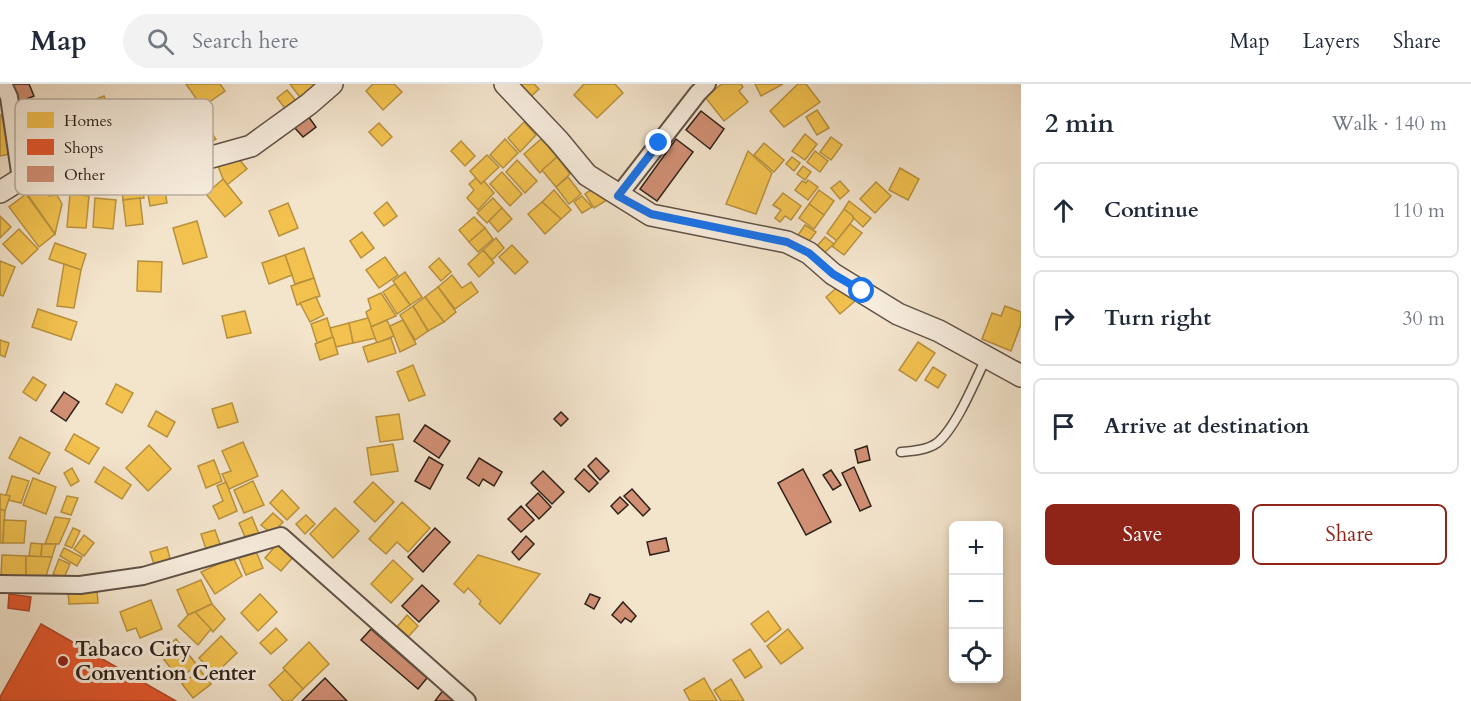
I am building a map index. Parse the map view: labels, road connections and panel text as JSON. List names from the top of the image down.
{
  "places": ["Tabaco City Convention Center"],
  "legend": ["Homes", "Shops", "Other"],
  "page": {
    "header": "Map",
    "search": "Search here",
    "nav": ["Map", "Layers", "Share"],
    "heading": ["2 min", "Walk · 140 m"],
    "list": [
      ["Continue", "110 m"],
      ["Turn right", "30 m"],
      "Arrive at destination"
    ],
    "buttons": ["Save", "Share"],
    "map_buttons": ["+", "−"]
  }
}
